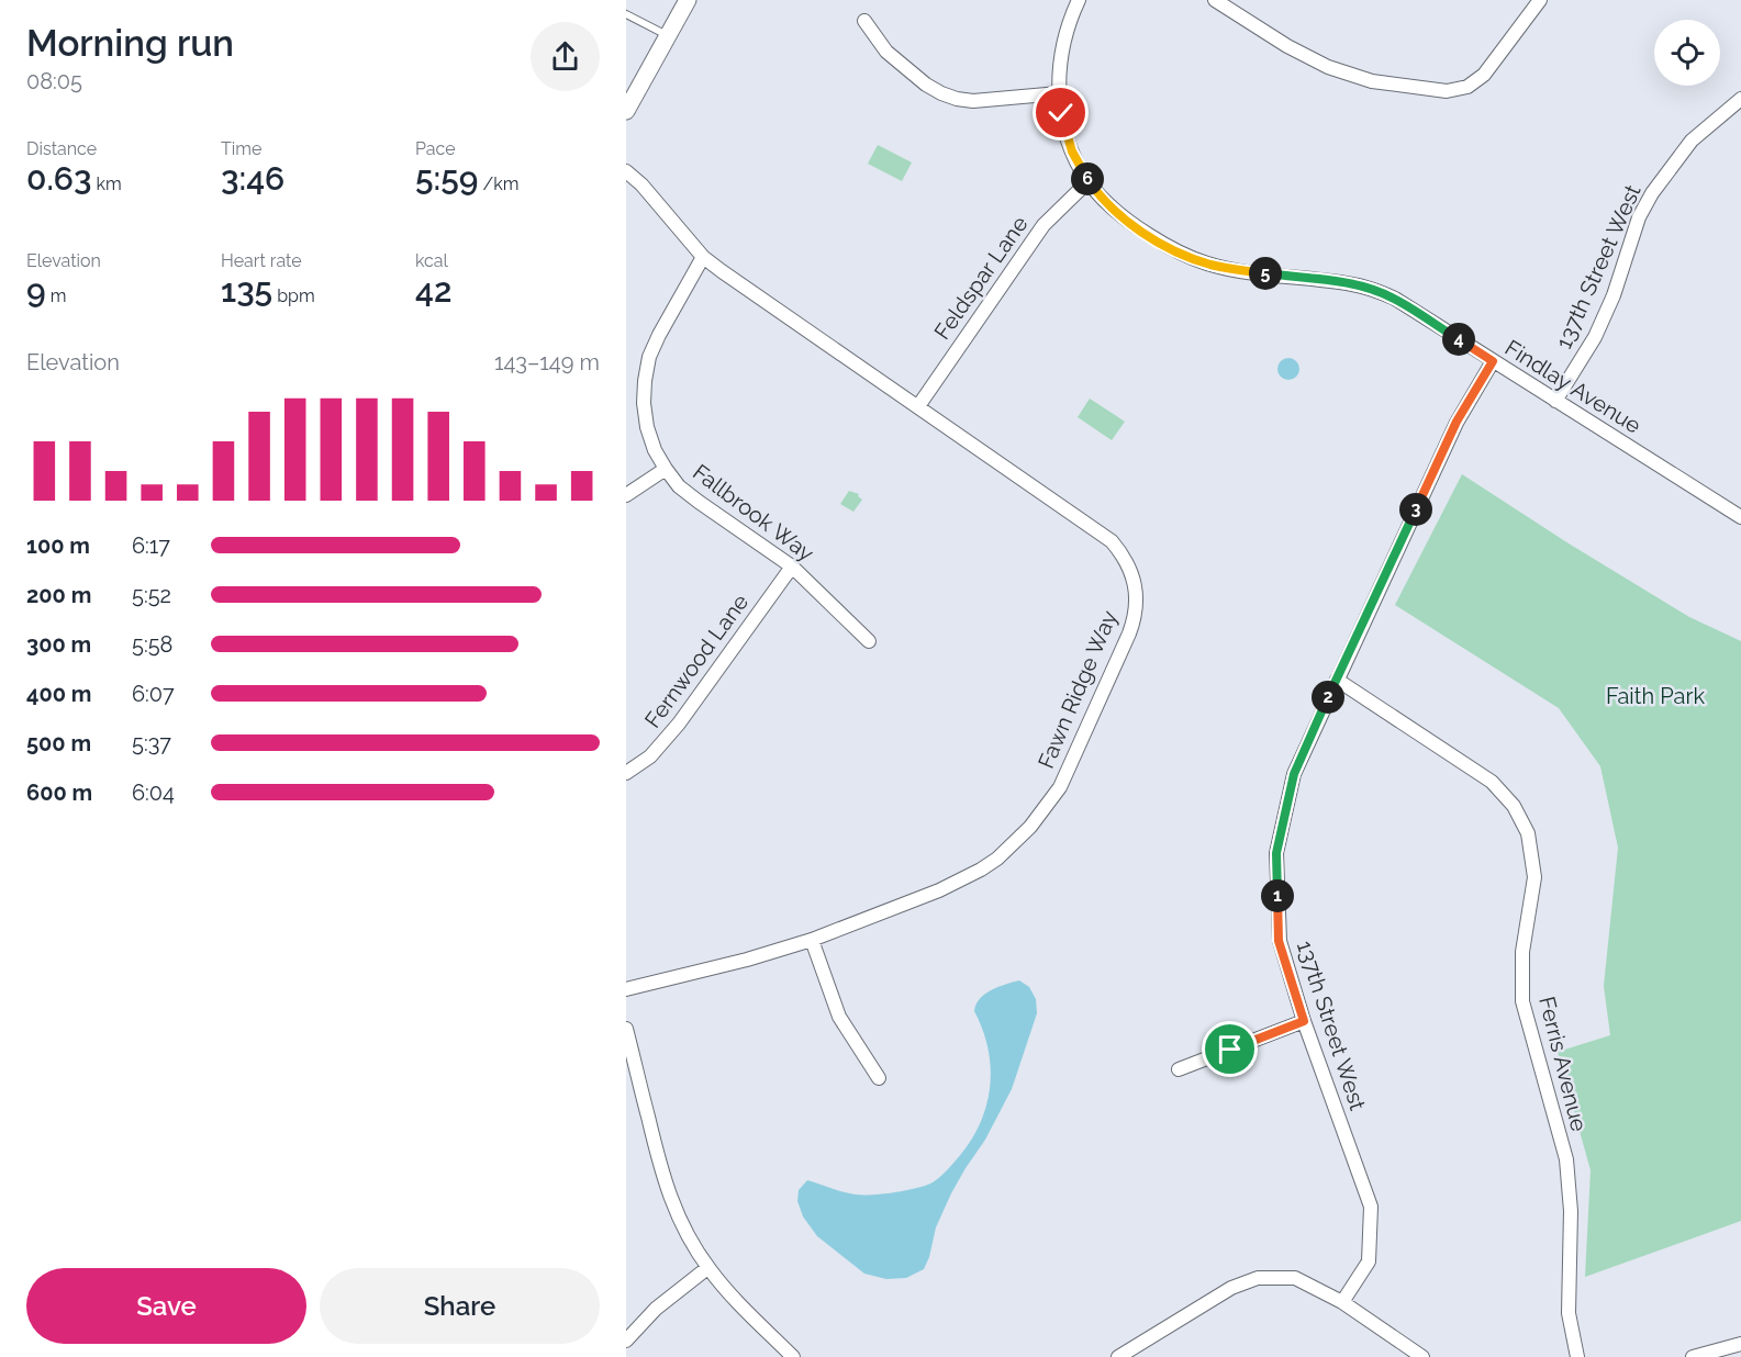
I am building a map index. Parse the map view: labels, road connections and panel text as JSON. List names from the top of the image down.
{
  "streets": {
    "street": [
      "137th Street West",
      "Feldspar Lane",
      "Findlay Avenue",
      "Fallbrook Way",
      "Fernwood Lane",
      "Fawn Ridge Way",
      "Ferris Avenue"
    ]
  },
  "crossings": [
    ["137th Street West", "Findlay Avenue"],
    ["137th Street West", "Ferris Avenue"],
    ["Feldspar Lane", "Findlay Avenue"],
    ["Feldspar Lane", "Fawn Ridge Way"],
    ["Fallbrook Way", "Fernwood Lane"],
    ["Fallbrook Way", "Fawn Ridge Way"]
  ],
  "parks": ["Faith Park"],
  "page": {
    "heading": ["Morning run", "08:05"],
    "stats": [
      ["Distance", "0.63 km"],
      ["Time", "3:46"],
      ["Pace", "5:59 /km"],
      ["Elevation", "9 m"],
      ["Heart rate", "135 bpm"],
      ["kcal", "42"]
    ],
    "pins": [
      "6",
      "5",
      "4",
      "3",
      "2",
      "1"
    ],
    "chart": ["Elevation", "143–149 m"],
    "list": [
      {
        "name": "100 m",
        "note": "6:17"
      },
      {
        "name": "200 m",
        "note": "5:52"
      },
      {
        "name": "300 m",
        "note": "5:58"
      },
      {
        "name": "400 m",
        "note": "6:07"
      },
      {
        "name": "500 m",
        "note": "5:37"
      },
      {
        "name": "600 m",
        "note": "6:04"
      }
    ],
    "buttons": ["Save", "Share"]
  }
}
